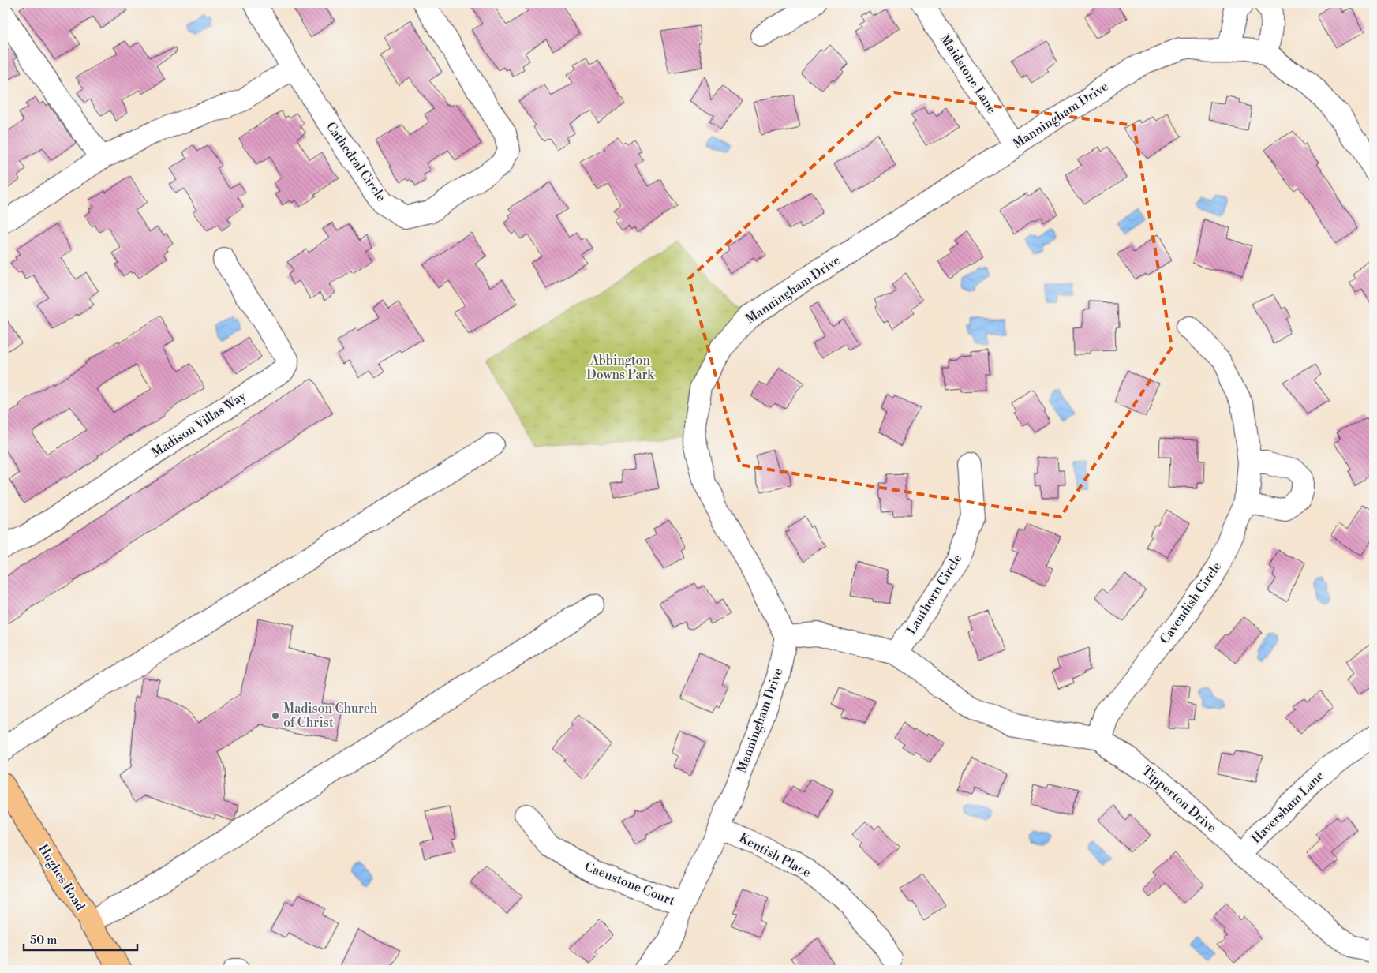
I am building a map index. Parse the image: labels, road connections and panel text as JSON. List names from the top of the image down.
{
  "streets": {
    "main road": ["Hughes Road"],
    "street": [
      "Maidstone Lane",
      "Manningham Drive",
      "Cathedral Circle",
      "Madison Villas Way",
      "Lanthorn Circle",
      "Cavendish Circle",
      "Tipperton Drive",
      "Haversham Lane",
      "Kentish Place",
      "Caenstone Court"
    ]
  },
  "crossings": [
    ["Maidstone Lane", "Manningham Drive"],
    ["Manningham Drive", "Tipperton Drive"],
    ["Manningham Drive", "Kentish Place"],
    ["Manningham Drive", "Caenstone Court"],
    ["Lanthorn Circle", "Tipperton Drive"],
    ["Cavendish Circle", "Tipperton Drive"],
    ["Tipperton Drive", "Haversham Lane"]
  ],
  "parks": ["Abbington Downs Park"],
  "places": ["Madison Church of Christ"],
  "scale_bar": "50 m"
}
